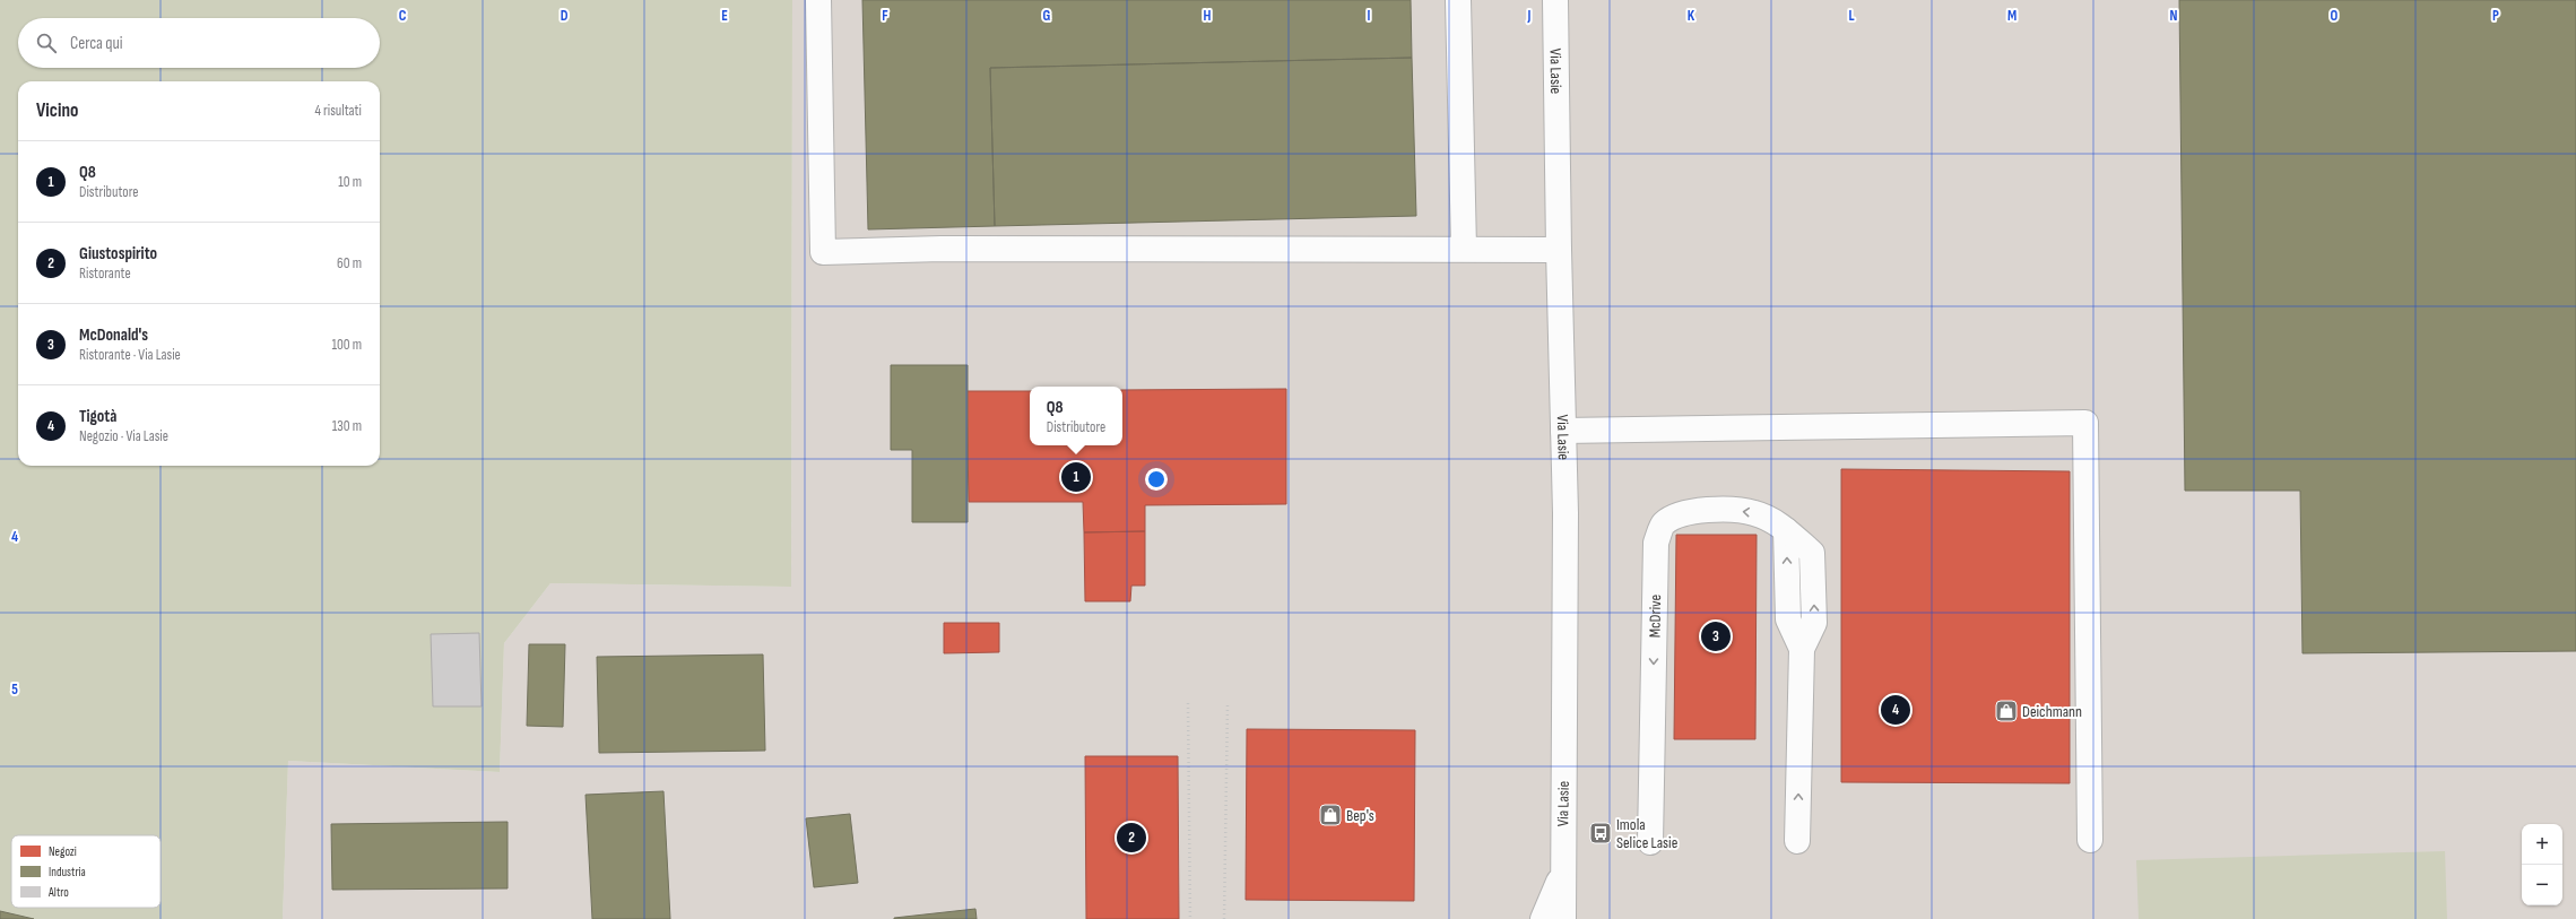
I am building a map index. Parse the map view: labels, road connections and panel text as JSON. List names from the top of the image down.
{
  "streets": {
    "street": ["Via Lasie", "McDrive"]
  },
  "places": {
    "shop": ["Deichmann", "Bep's"],
    "bus stop": ["Imola Selice Lasie"]
  },
  "legend": ["Negozi", "Industria", "Altro"],
  "page": {
    "search": "Cerca qui",
    "heading": ["Vicino", "4 risultati"],
    "list": [
      {
        "mark": "1",
        "name": "Q8",
        "note": "Distributore",
        "value": "10 m"
      },
      {
        "mark": "2",
        "name": "Giustospirito",
        "note": "Ristorante",
        "value": "60 m"
      },
      {
        "mark": "3",
        "name": "McDonald's",
        "note": "Ristorante · Via Lasie",
        "value": "100 m"
      },
      {
        "mark": "4",
        "name": "Tigotà",
        "note": "Negozio · Via Lasie",
        "value": "130 m"
      }
    ],
    "popup": ["Q8", "Distributore"],
    "pins": [
      "1",
      "3",
      "4",
      "2"
    ],
    "map_buttons": ["+", "−"]
  },
  "grid": {
    "columns": [
      "C",
      "D",
      "E",
      "F",
      "G",
      "H",
      "I",
      "J",
      "K",
      "L",
      "M",
      "N",
      "O",
      "P"
    ],
    "rows": ["4", "5"]
  }
}
